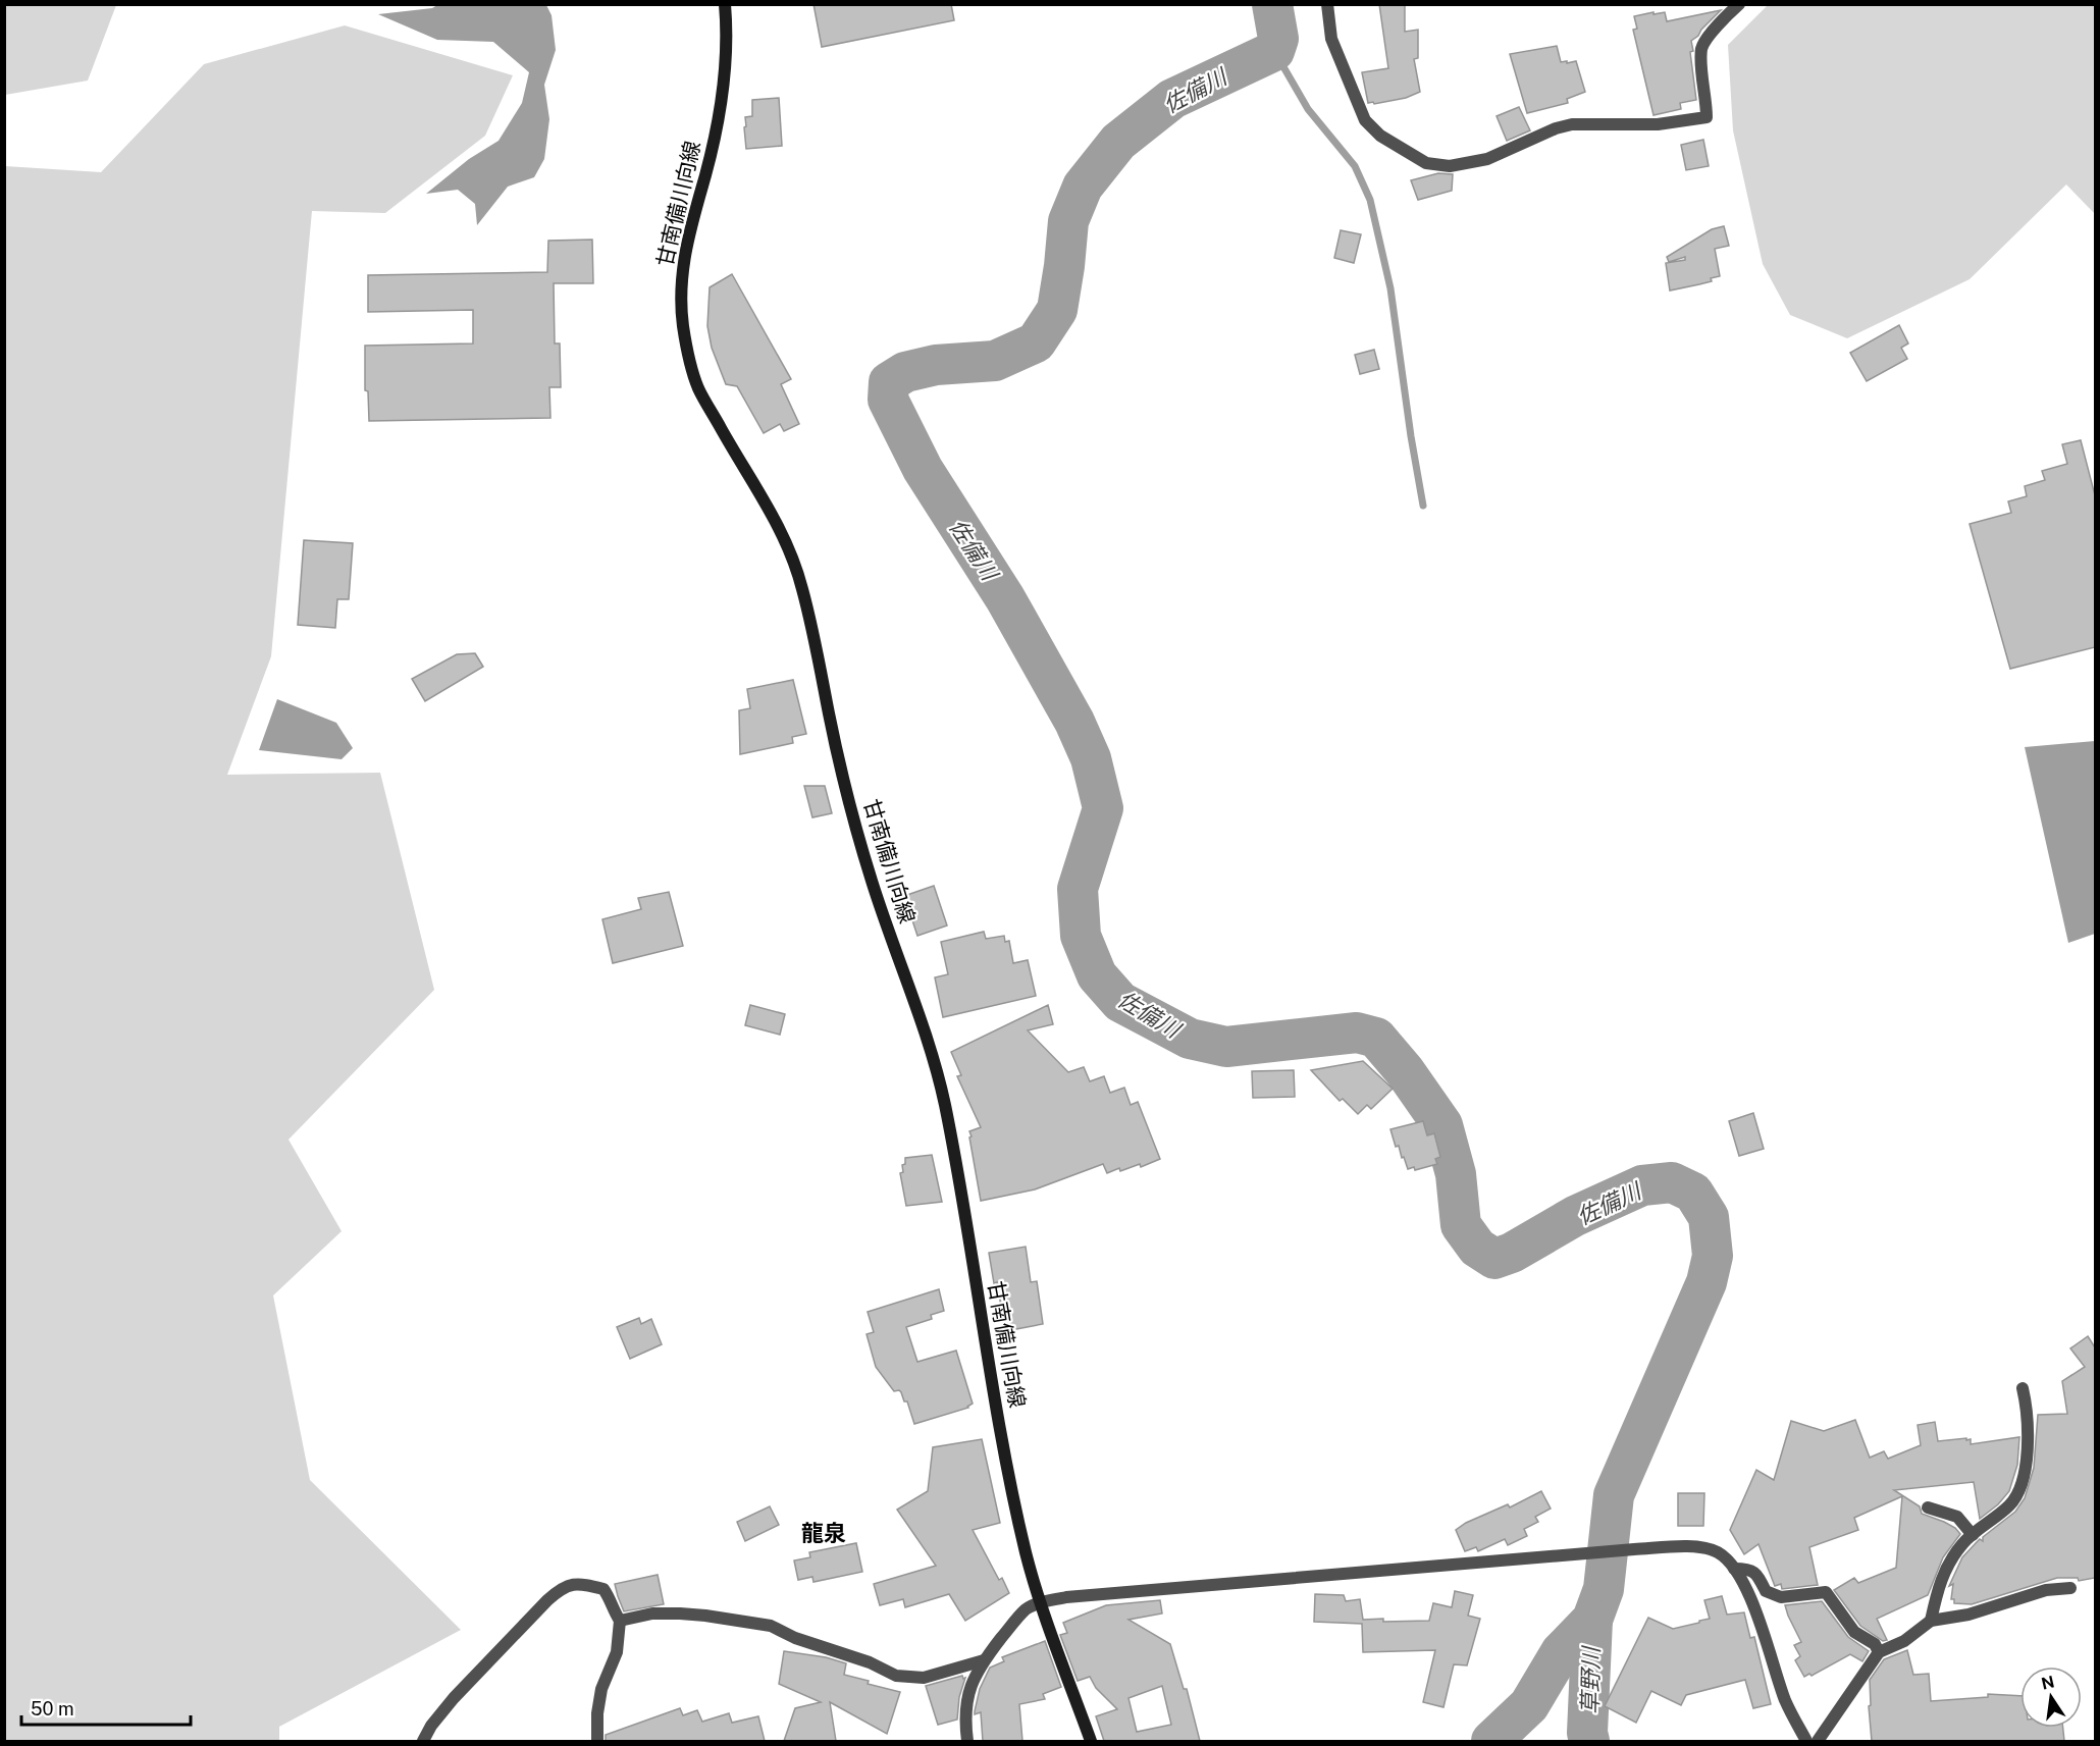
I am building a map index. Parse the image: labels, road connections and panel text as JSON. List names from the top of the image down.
{
  "streets": {
    "main road": ["甘南備川向線"]
  },
  "districts": ["龍泉"],
  "water": ["佐備川", "草野川"],
  "scale_bar": "50 m",
  "north": "top"
}
